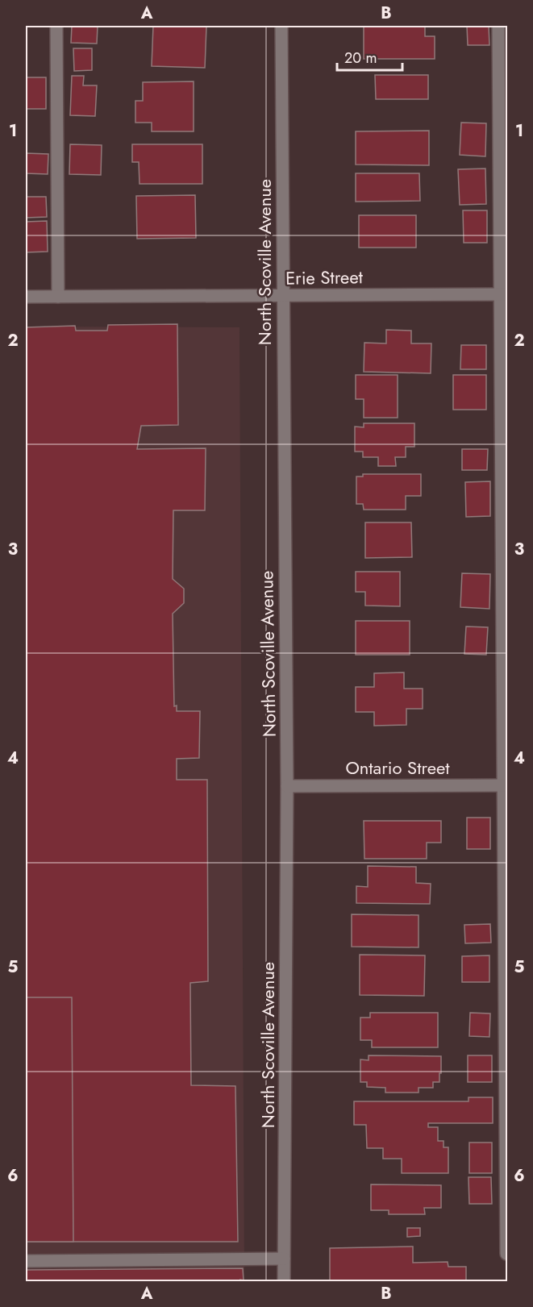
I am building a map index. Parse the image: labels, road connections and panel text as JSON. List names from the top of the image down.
{
  "streets": {
    "street": ["North Scoville Avenue", "Erie Street", "Ontario Street"]
  },
  "crossings": [
    ["North Scoville Avenue", "Erie Street"],
    ["North Scoville Avenue", "Ontario Street"]
  ],
  "scale_bar": "20 m",
  "grid": {
    "columns": ["A", "B"],
    "rows": [
      "1",
      "2",
      "3",
      "4",
      "5",
      "6"
    ]
  }
}
